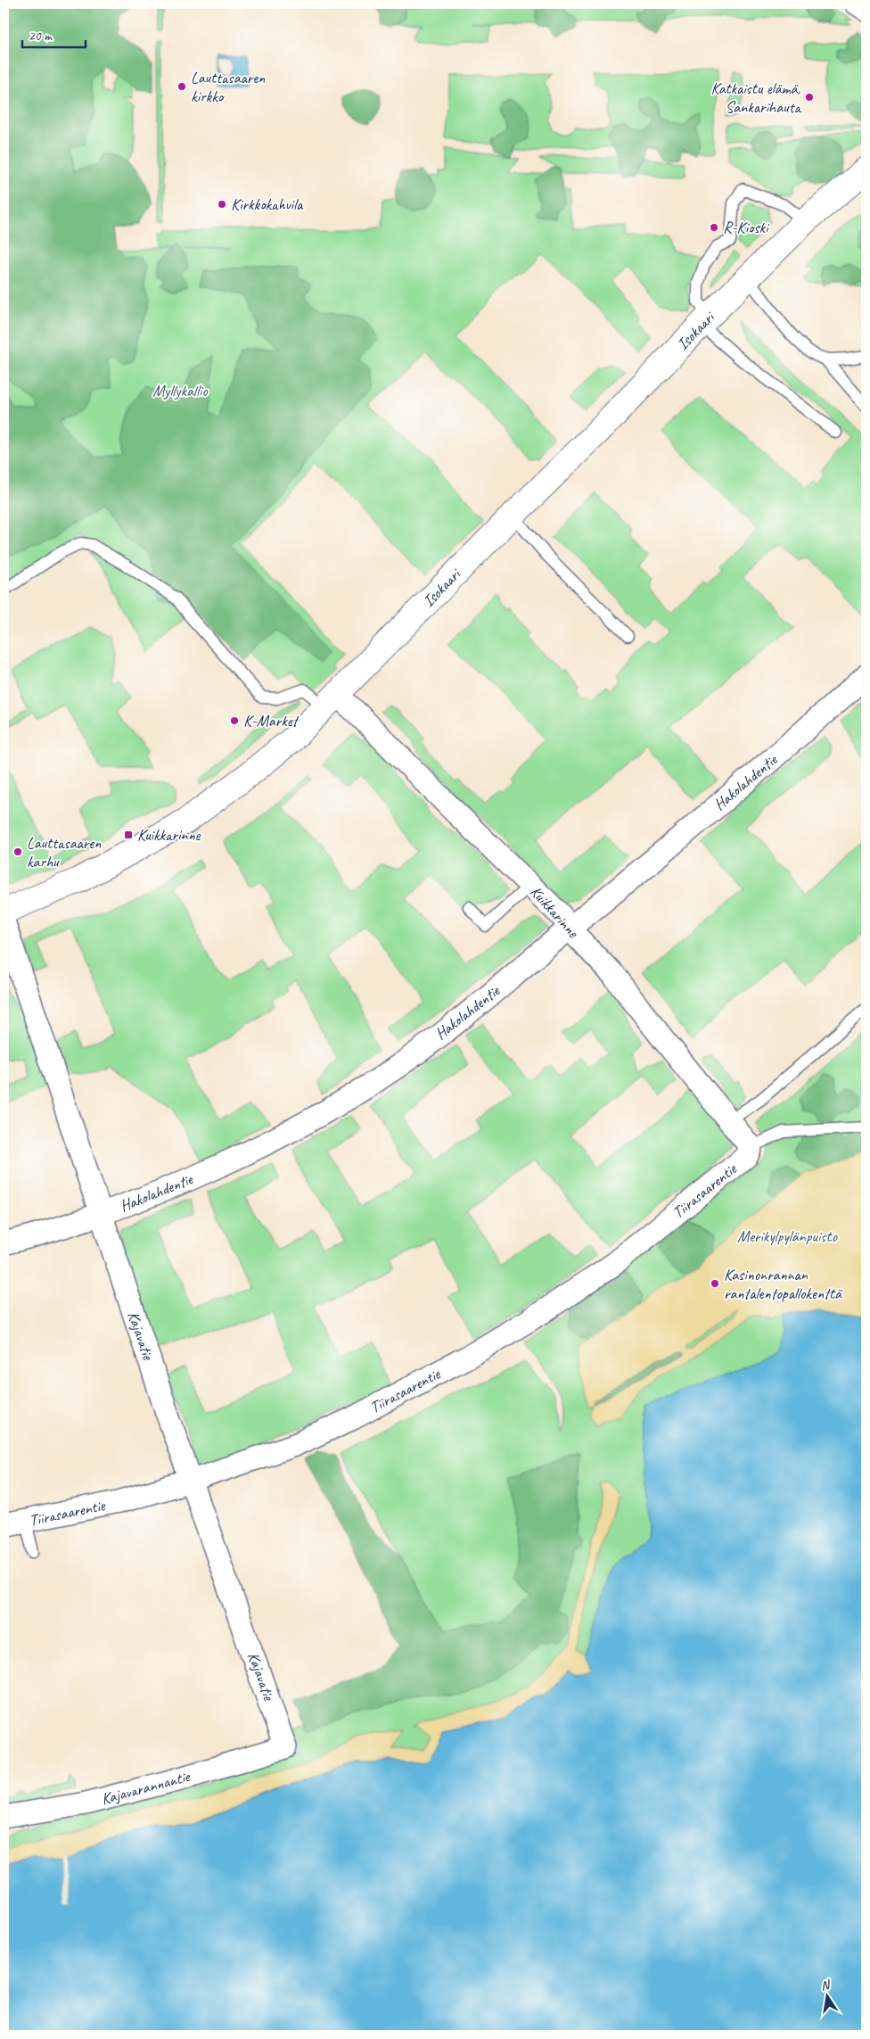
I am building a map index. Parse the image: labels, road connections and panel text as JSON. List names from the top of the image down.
{
  "streets": {
    "street": [
      "Isokaari",
      "Hakolahdentie",
      "Kuikkarinne",
      "Tiirasaarentie",
      "Kajavatie",
      "Kajavarannantie"
    ]
  },
  "crossings": [
    ["Isokaari", "Kuikkarinne"],
    ["Hakolahdentie", "Kuikkarinne"],
    ["Hakolahdentie", "Kajavatie"],
    ["Kuikkarinne", "Tiirasaarentie"],
    ["Tiirasaarentie", "Kajavatie"],
    ["Kajavatie", "Kajavarannantie"]
  ],
  "parks": ["Myllykallio", "Merikylpylänpuisto"],
  "places": {
    "other": [
      "Lauttasaaren kirkko",
      "Katkaistu elämä, Sankarihauta",
      "Kirkkokahvila",
      "R-Kioski",
      "K-Market",
      "Lauttasaaren karhu",
      "Kasinonrannan rantalentopallokenttä"
    ],
    "transit": ["Kuikkarinne"]
  },
  "scale_bar": "20 m",
  "north": "top"
}
